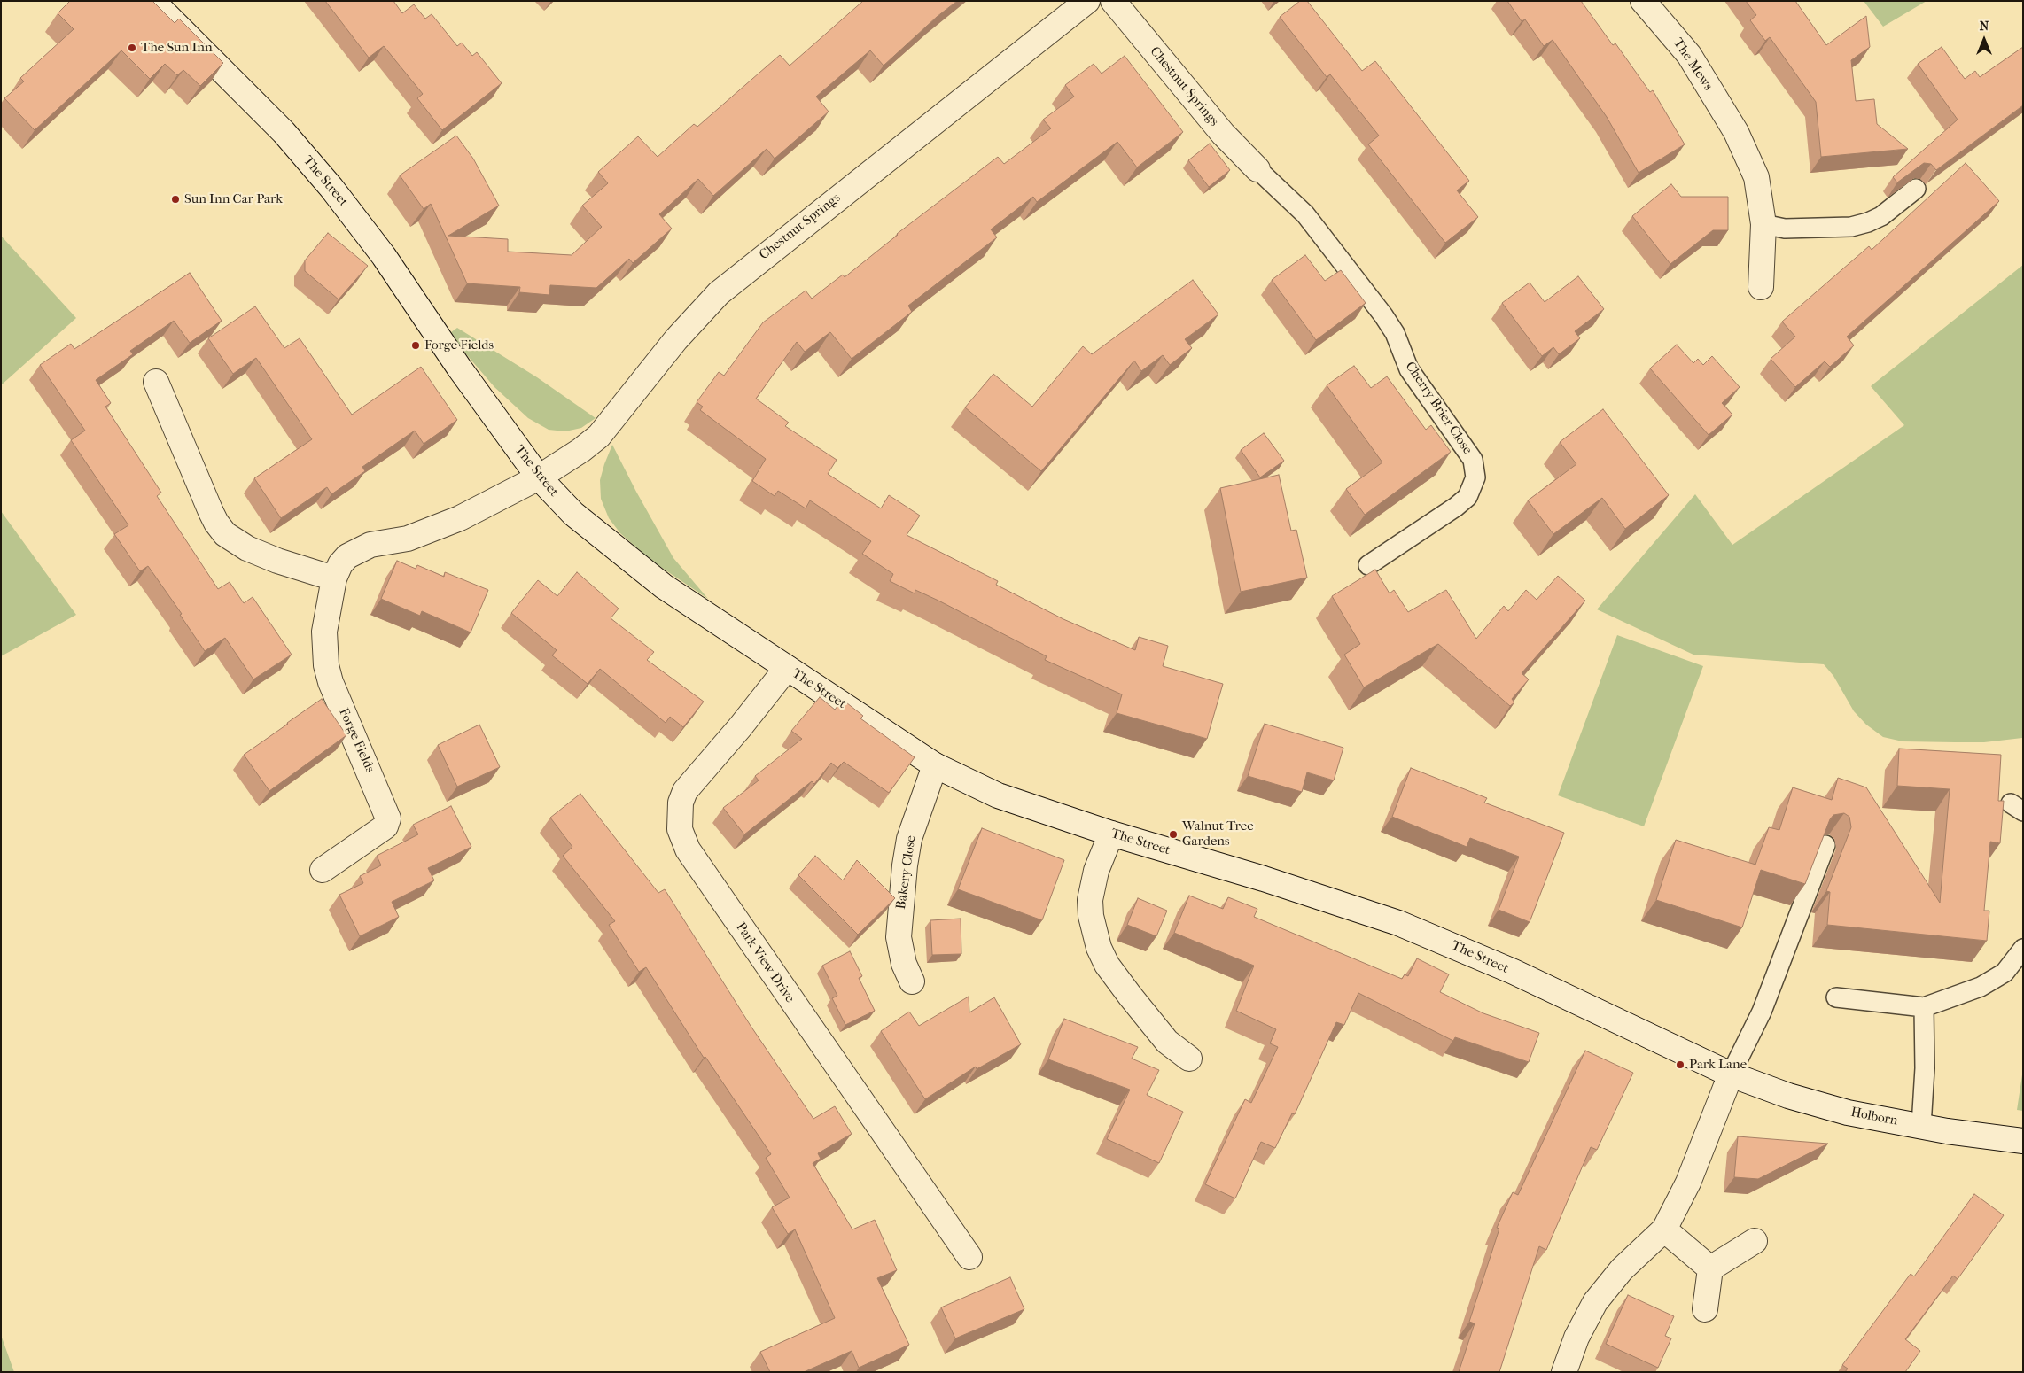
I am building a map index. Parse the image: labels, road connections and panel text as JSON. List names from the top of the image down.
{
  "streets": {
    "street": [
      "The Mews",
      "Chestnut Springs",
      "The Street",
      "Forge Fields",
      "Bakery Close",
      "Park View Drive",
      "Holborn"
    ],
    "lane": ["Cherry Brier Close"]
  },
  "crossings": [
    ["Chestnut Springs", "The Street"],
    ["Chestnut Springs", "Cherry Brier Close"],
    ["Chestnut Springs", "Forge Fields"],
    ["The Street", "Forge Fields"],
    ["The Street", "Bakery Close"],
    ["The Street", "Park View Drive"],
    ["The Street", "Holborn"]
  ],
  "places": [
    "The Sun Inn",
    "Sun Inn Car Park",
    "Forge Fields",
    "Walnut Tree Gardens",
    "Park Lane"
  ],
  "north": "top"
}
